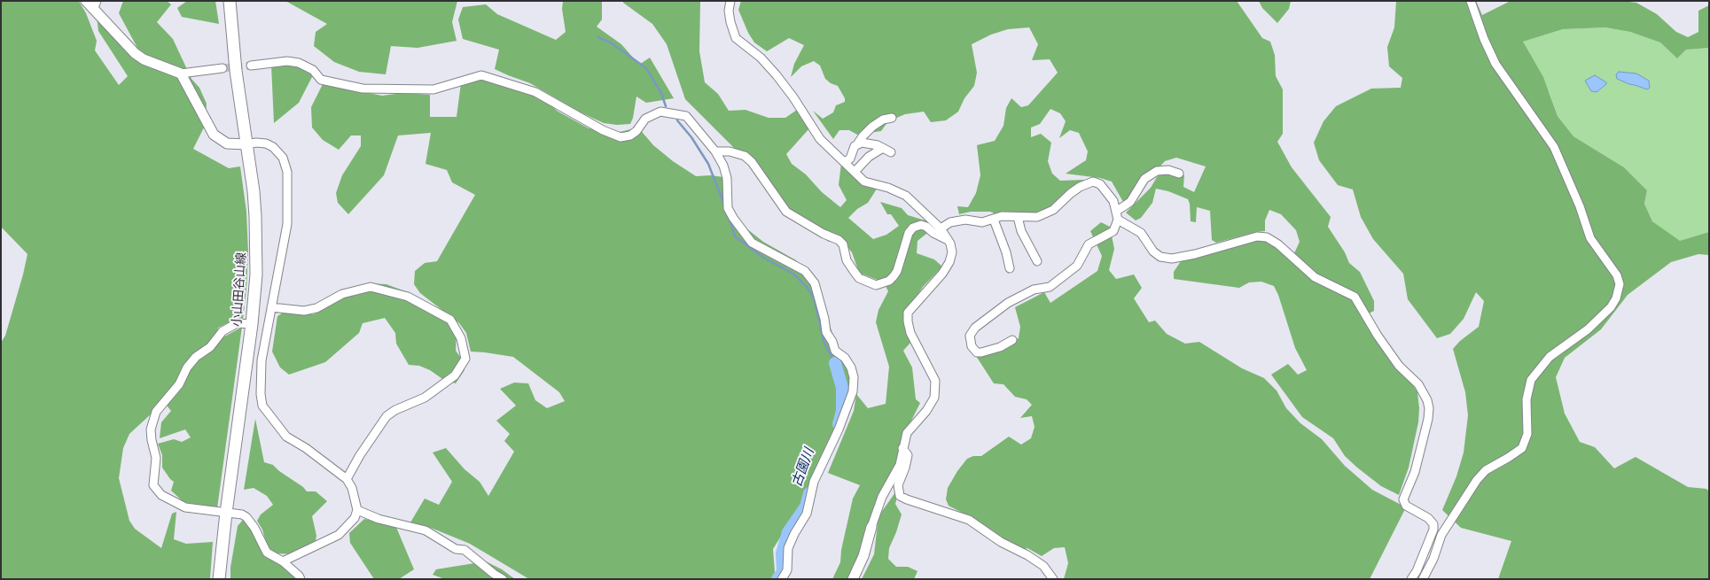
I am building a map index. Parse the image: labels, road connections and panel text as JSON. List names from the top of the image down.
{
  "streets": {
    "main road": ["小山田谷山線"]
  },
  "water": ["古園川"]
}
